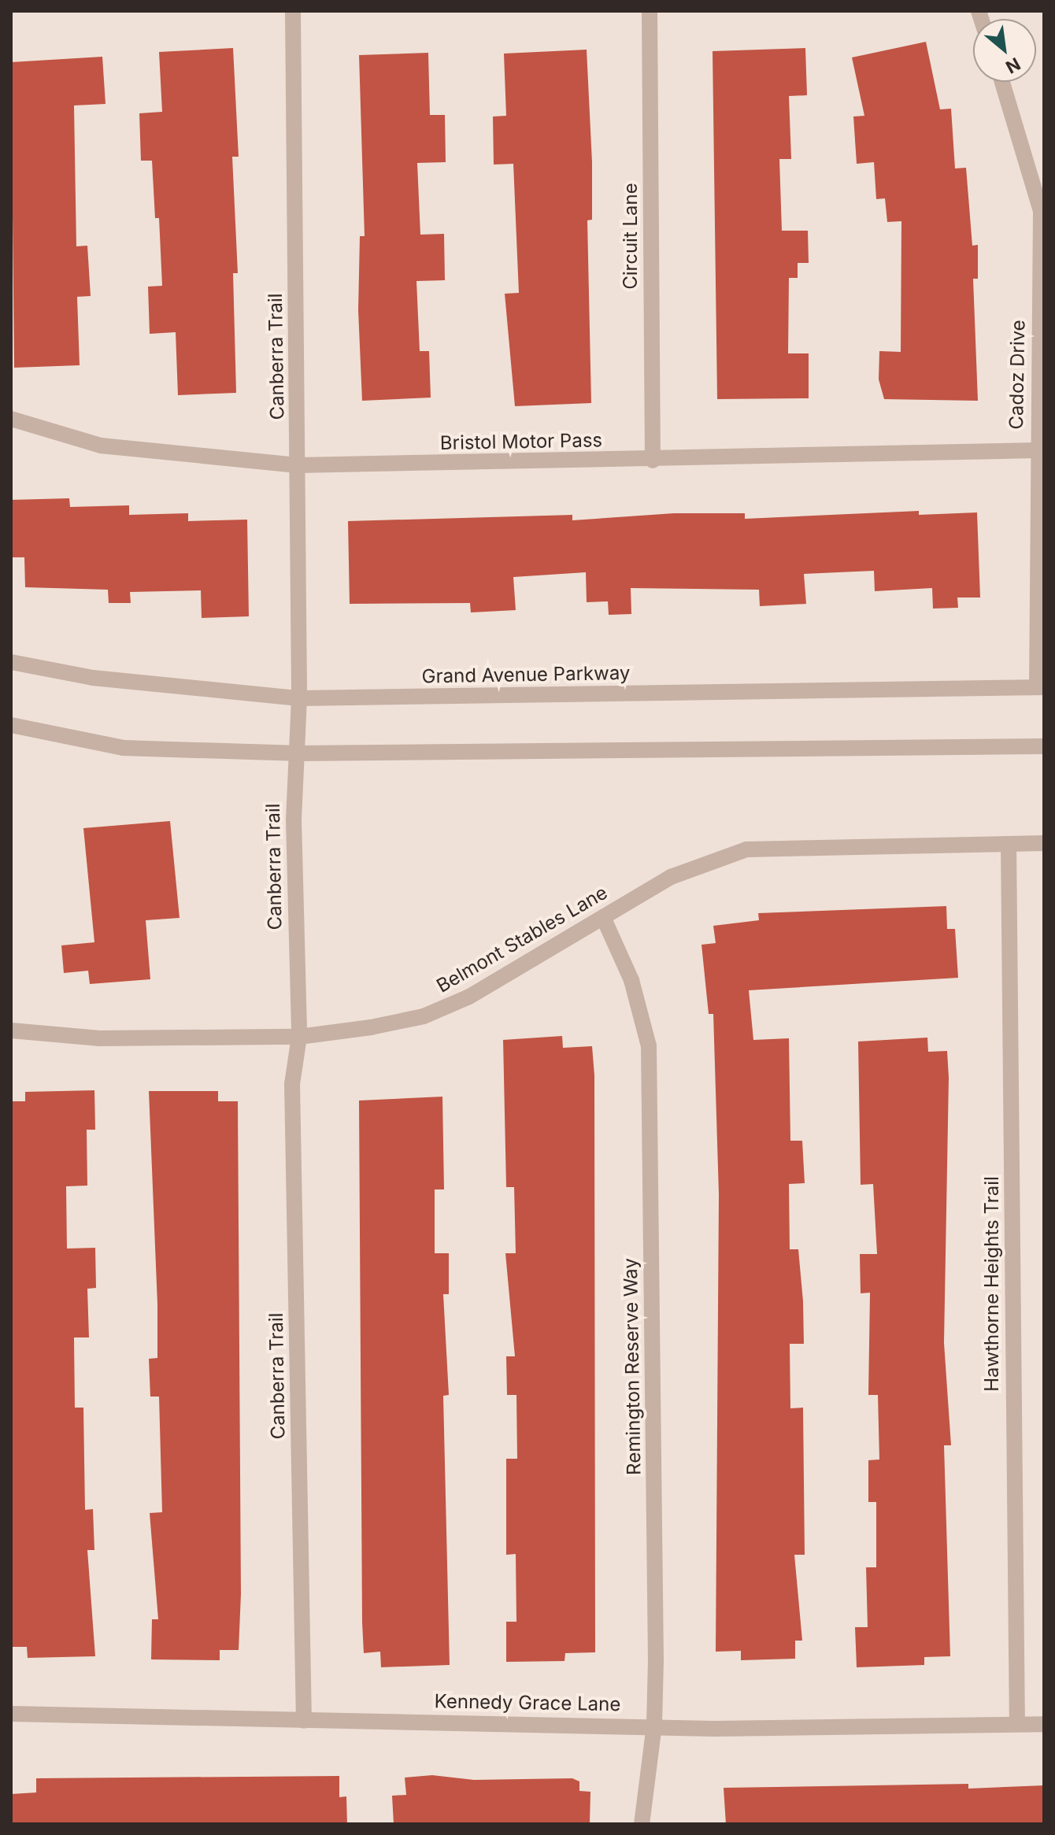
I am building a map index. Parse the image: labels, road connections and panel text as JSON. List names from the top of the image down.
{
  "streets": {
    "street": [
      "Circuit Lane",
      "Canberra Trail",
      "Cadoz Drive",
      "Bristol Motor Pass",
      "Grand Avenue Parkway",
      "Belmont Stables Lane",
      "Hawthorne Heights Trail",
      "Remington Reserve Way",
      "Kennedy Grace Lane"
    ]
  },
  "crossings": [
    ["Circuit Lane", "Bristol Motor Pass"],
    ["Canberra Trail", "Bristol Motor Pass"],
    ["Canberra Trail", "Grand Avenue Parkway"],
    ["Canberra Trail", "Belmont Stables Lane"],
    ["Canberra Trail", "Kennedy Grace Lane"],
    ["Cadoz Drive", "Bristol Motor Pass"],
    ["Cadoz Drive", "Grand Avenue Parkway"],
    ["Belmont Stables Lane", "Hawthorne Heights Trail"],
    ["Belmont Stables Lane", "Remington Reserve Way"],
    ["Hawthorne Heights Trail", "Kennedy Grace Lane"],
    ["Remington Reserve Way", "Kennedy Grace Lane"]
  ],
  "north": "bottom right"
}
